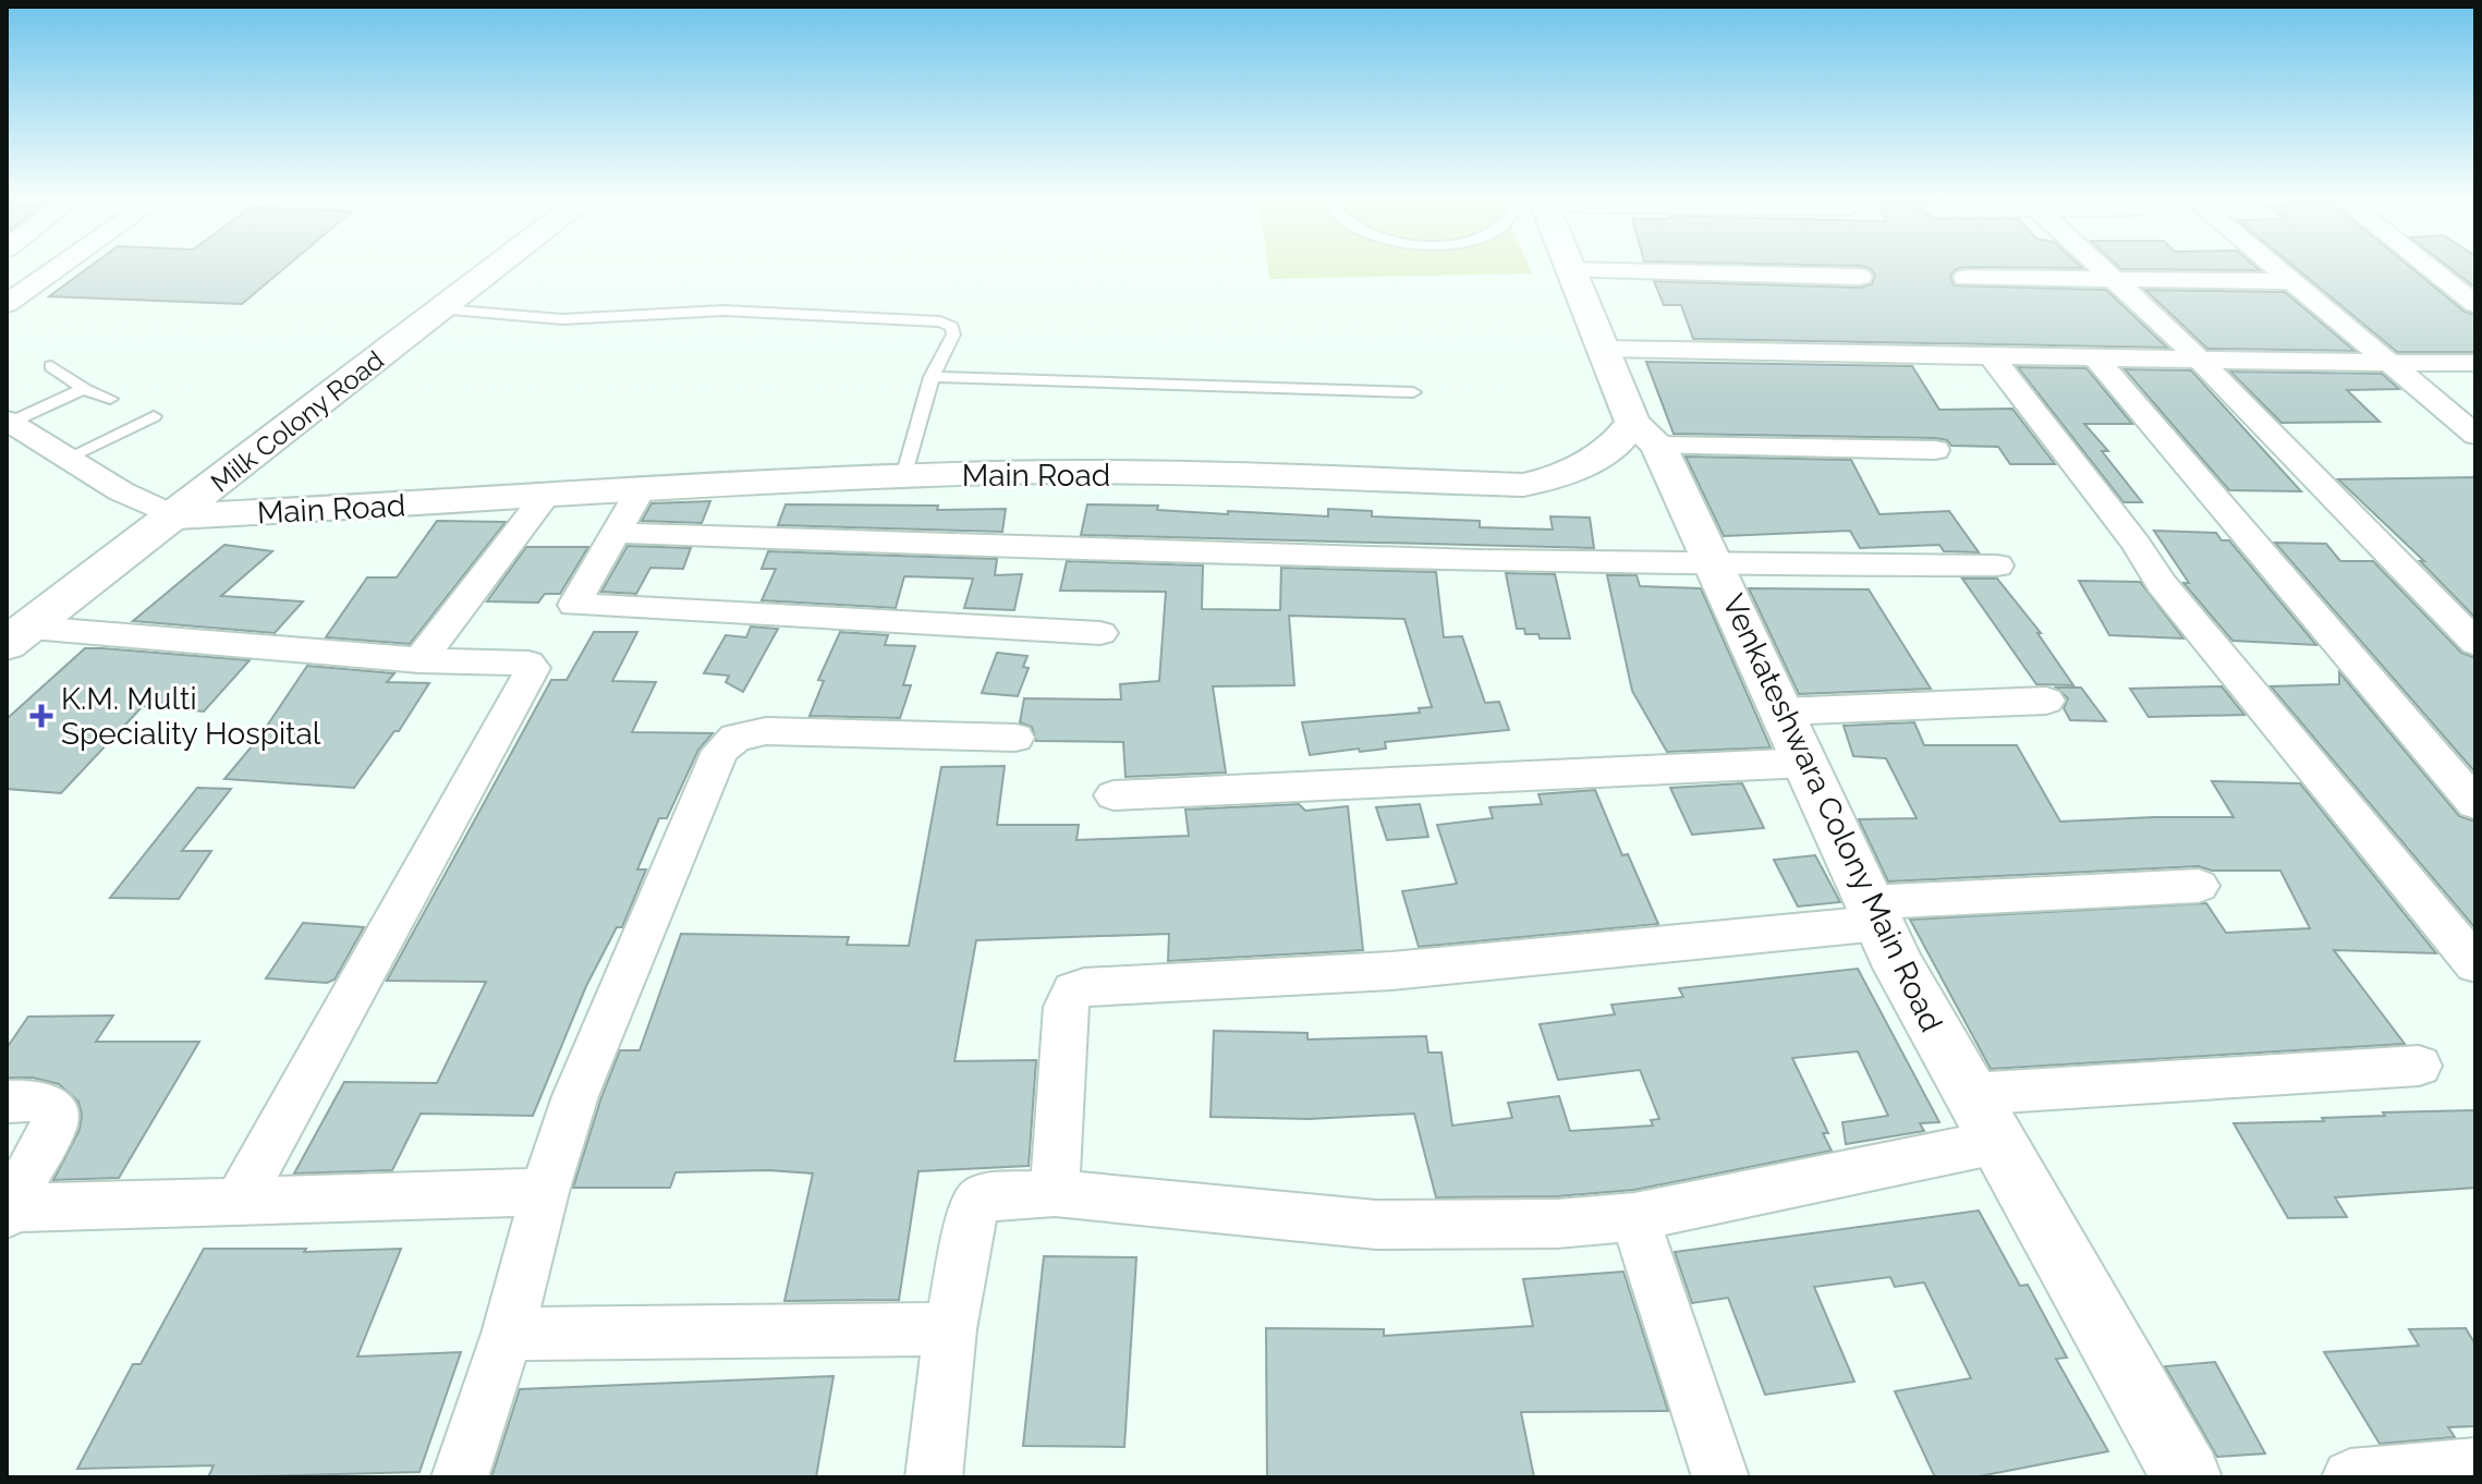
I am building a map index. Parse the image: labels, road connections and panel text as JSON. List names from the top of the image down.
{
  "streets": {
    "main road": ["Milk Colony Road"],
    "street": ["Main Road", "Venkateshwara Colony Main Road"]
  },
  "crossings": [
    ["Milk Colony Road", "Main Road"],
    ["Main Road", "Venkateshwara Colony Main Road"]
  ],
  "places": {
    "health": ["K.M. Multi Speciality Hospital"]
  }
}
